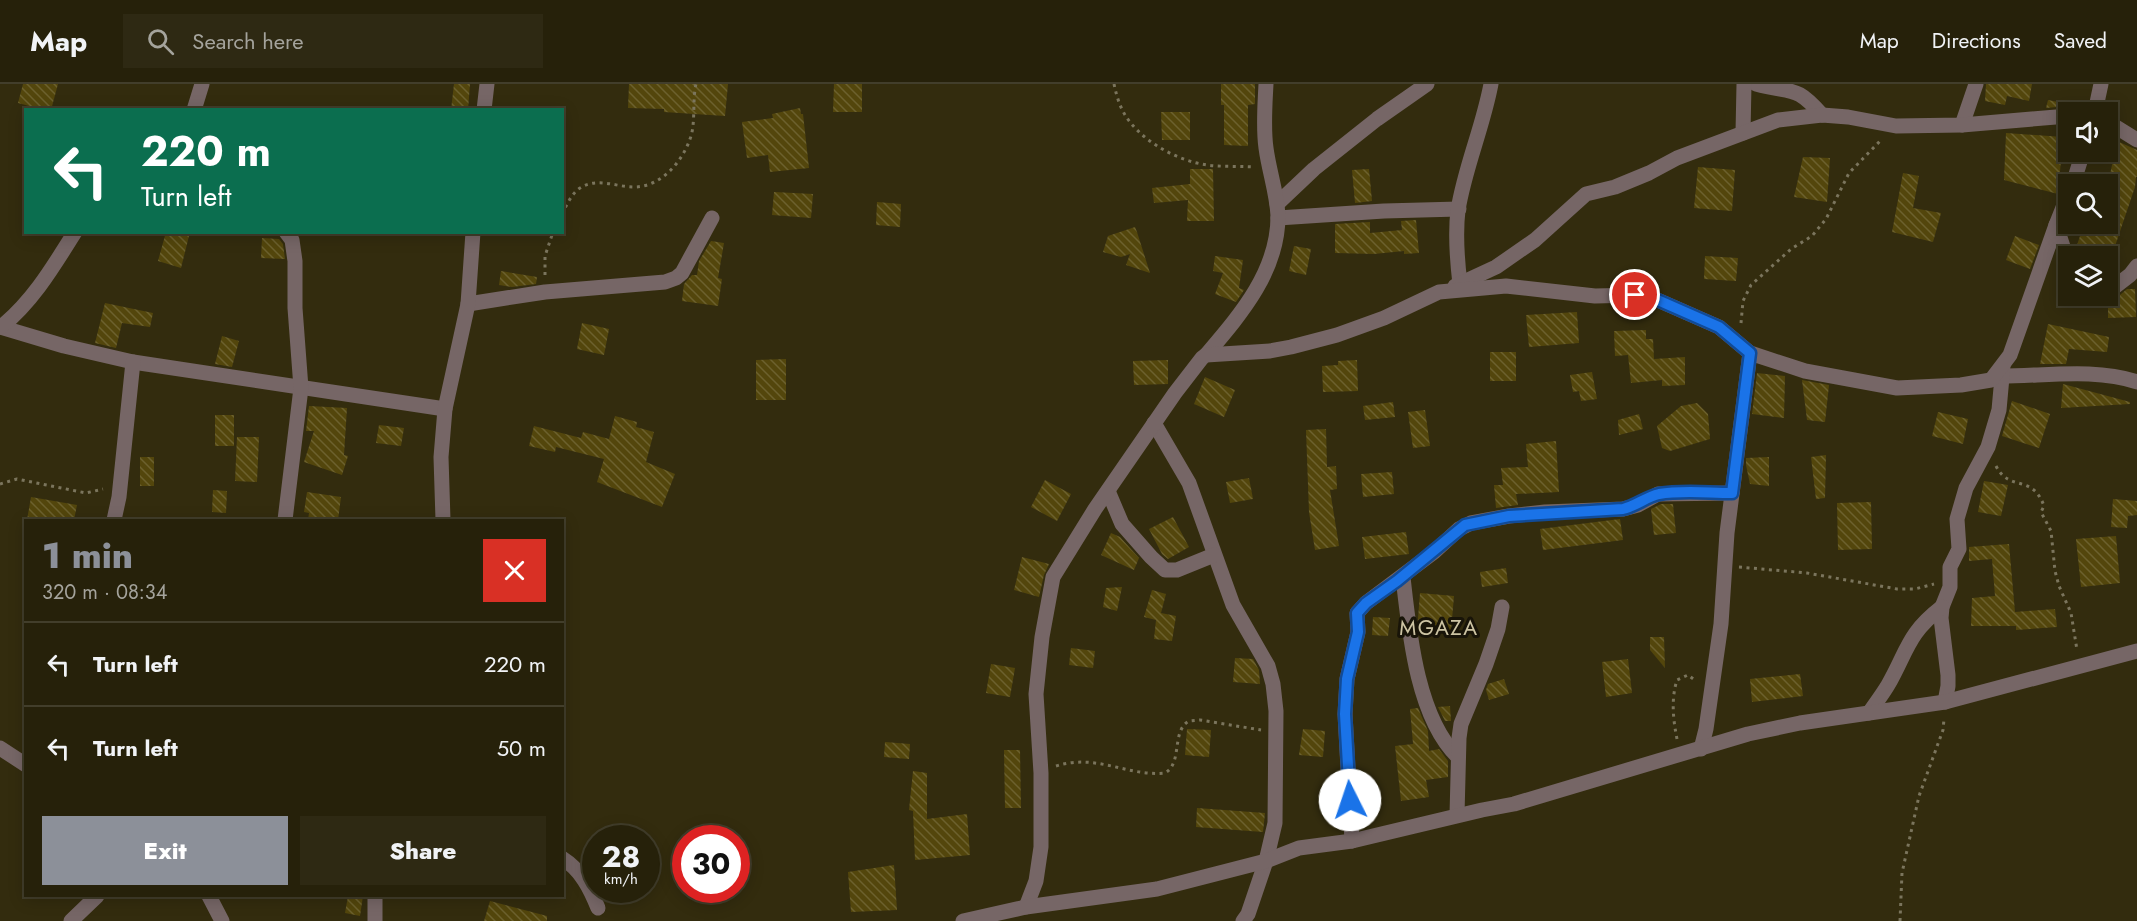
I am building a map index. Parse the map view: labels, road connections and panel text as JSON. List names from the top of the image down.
{
  "districts": ["MGAZA"],
  "page": {
    "header": "Map",
    "search": "Search here",
    "nav": ["Map", "Directions", "Saved"],
    "turn": ["220 m", "Turn left"],
    "heading": ["1 min", "320 m · 08:34"],
    "list": [
      {
        "name": "Turn left",
        "value": "220 m"
      },
      {
        "name": "Turn left",
        "value": "50 m"
      }
    ],
    "buttons": ["Exit", "Share"],
    "speed": "28 km/h",
    "limit": "30"
  }
}
